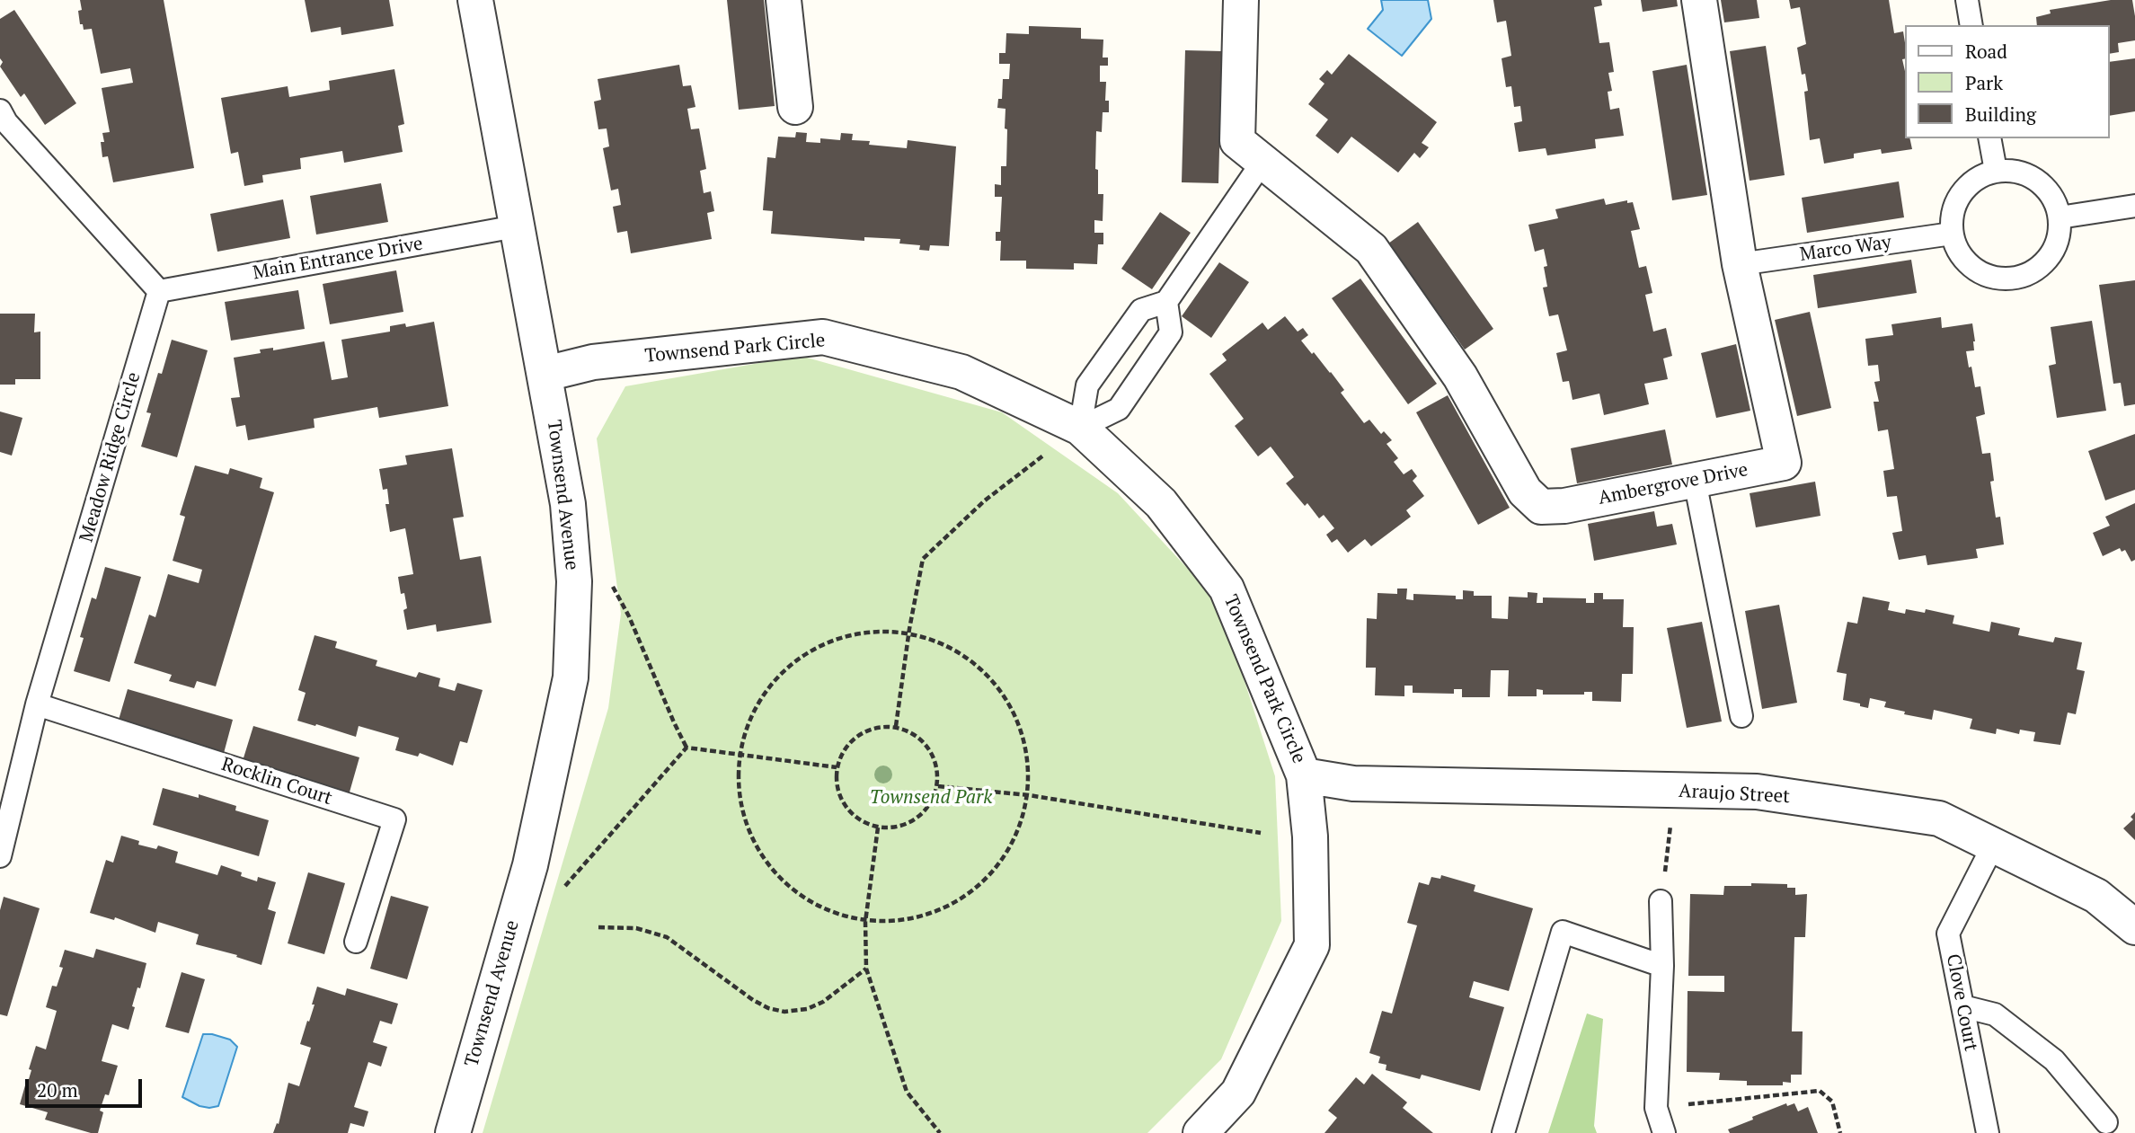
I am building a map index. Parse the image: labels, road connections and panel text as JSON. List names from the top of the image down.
{
  "streets": {
    "street": [
      "Townsend Park Circle",
      "Ambergrove Drive",
      "Townsend Avenue",
      "Araujo Street"
    ],
    "lane": [
      "Marco Way",
      "Main Entrance Drive",
      "Meadow Ridge Circle",
      "Rocklin Court",
      "Clove Court"
    ]
  },
  "crossings": [
    ["Marco Way", "Ambergrove Drive"],
    ["Main Entrance Drive", "Meadow Ridge Circle"],
    ["Main Entrance Drive", "Townsend Avenue"],
    ["Townsend Park Circle", "Townsend Avenue"],
    ["Townsend Park Circle", "Araujo Street"],
    ["Meadow Ridge Circle", "Rocklin Court"],
    ["Araujo Street", "Clove Court"]
  ],
  "parks": ["Townsend Park"],
  "legend": ["Road", "Park", "Building"],
  "scale_bar": "20 m"
}
